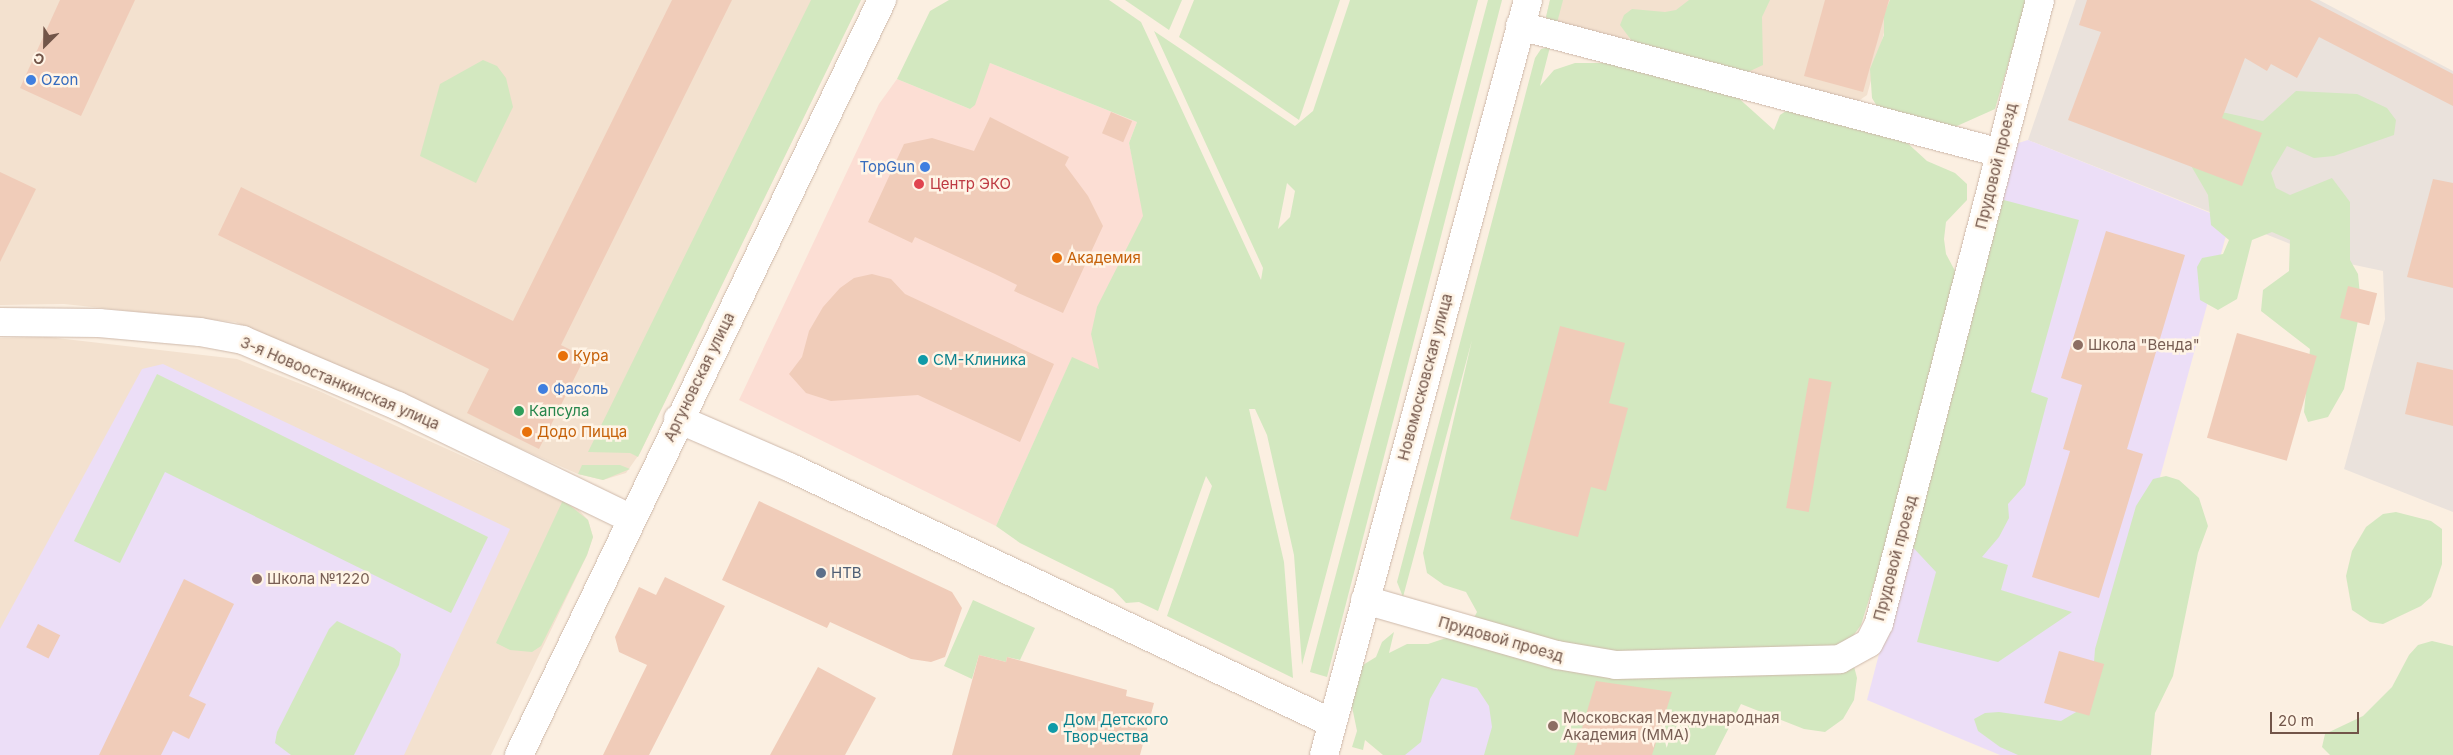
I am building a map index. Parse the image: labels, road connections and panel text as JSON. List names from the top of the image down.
{
  "streets": {
    "street": [
      "Прудовой проезд",
      "Аргуновская улица",
      "Новомосковская улица",
      "3-я Новоостанкинская улица"
    ]
  },
  "crossings": [
    ["Прудовой проезд", "Новомосковская улица"],
    ["Аргуновская улица", "3-я Новоостанкинская улица"]
  ],
  "places": [
    "Ozon",
    "TopGun",
    "Центр ЭКО",
    "Академия",
    "Школа \"Венда\"",
    "Кура",
    "СМ-Клиника",
    "Фасоль",
    "Капсула",
    "Додо Пицца",
    "НТВ",
    "Школа №1220",
    "Московская Международная Академия (ММА)",
    "Дом Детского Творчества"
  ],
  "scale_bar": "20 m",
  "north": "bottom left"
}
